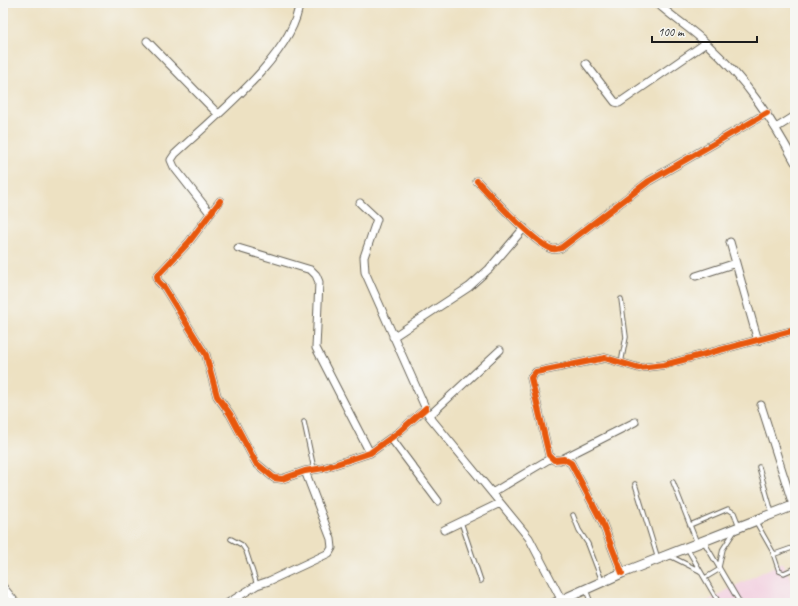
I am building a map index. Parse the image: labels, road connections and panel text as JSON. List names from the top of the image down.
{
  "scale_bar": "100 m"
}
